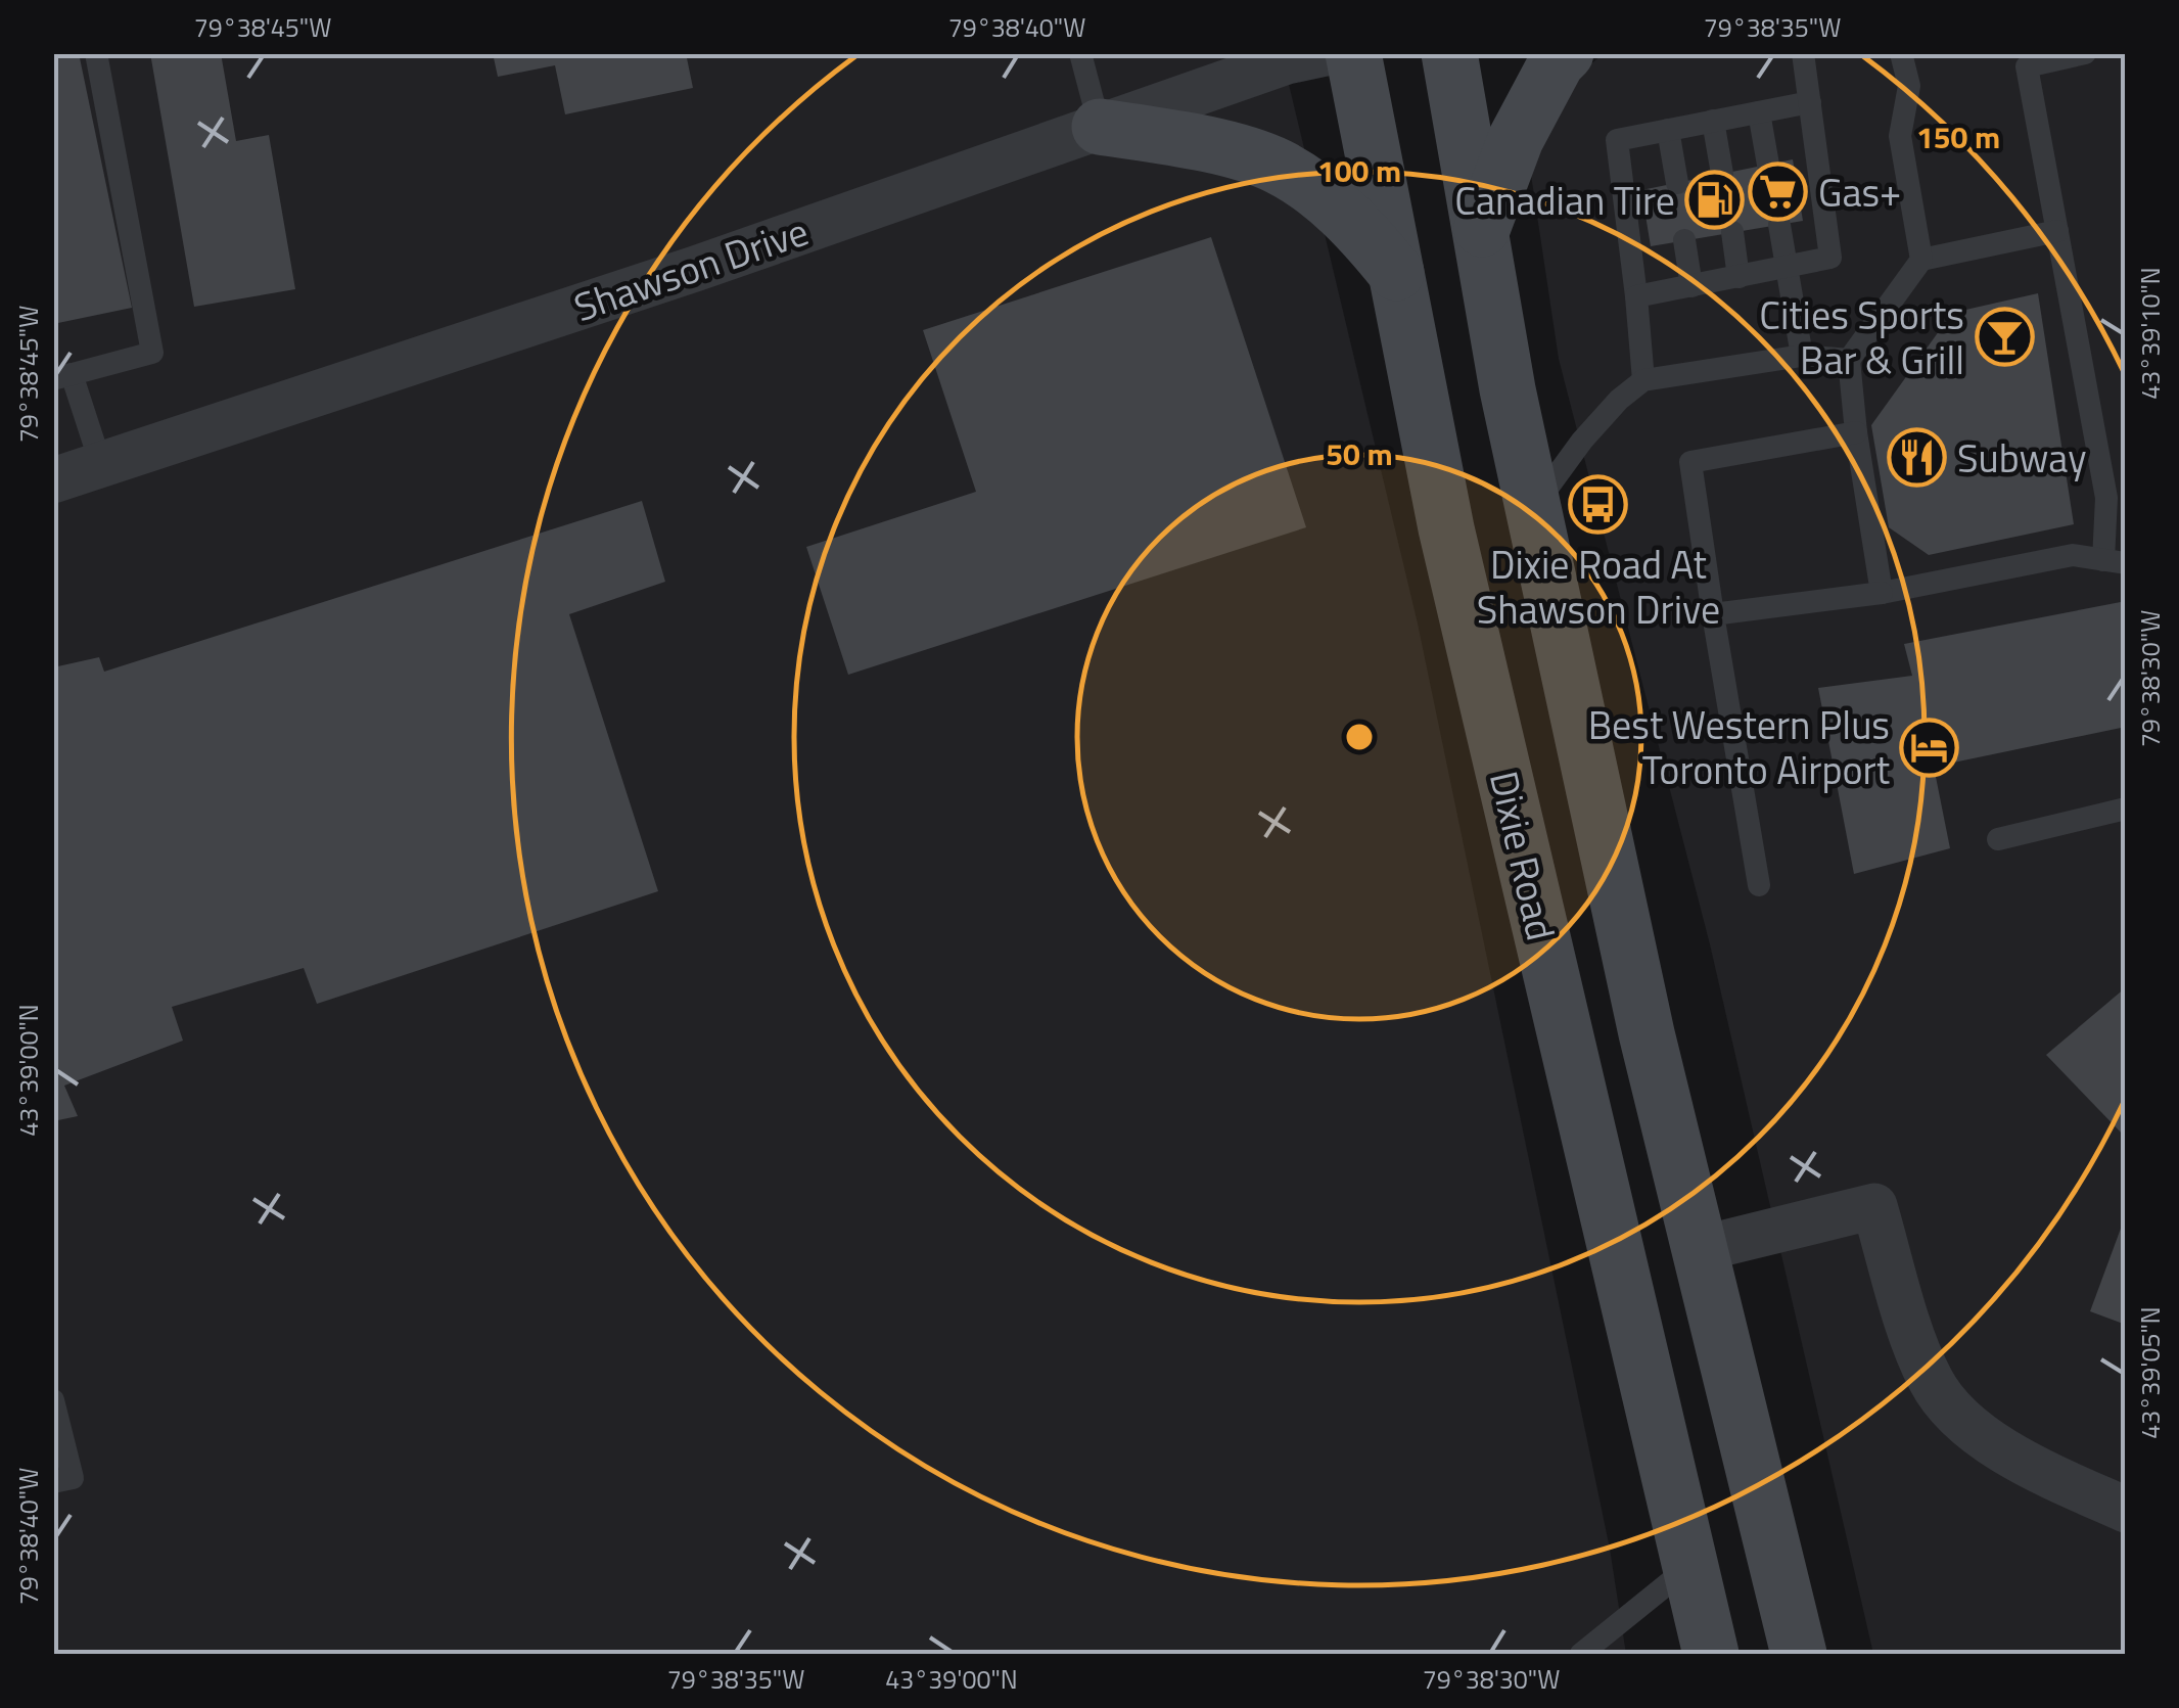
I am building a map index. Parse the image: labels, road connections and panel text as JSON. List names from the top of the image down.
{
  "streets": {
    "main road": ["Dixie Road"],
    "street": ["Shawson Drive"]
  },
  "places": {
    "supermarket": ["Gas+"],
    "fuel station": ["Canadian Tire"],
    "bar": ["Cities Sports Bar & Grill"],
    "restaurant": ["Subway"],
    "bus stop": ["Dixie Road At Shawson Drive"],
    "hotel": ["Best Western Plus Toronto Airport"]
  },
  "coordinates": [
    "79°38'45\"W",
    "79°38'40\"W",
    "79°38'35\"W",
    "43°39'10\"N",
    "79°38'30\"W",
    "43°39'00\"N",
    "43°39'05\"N"
  ],
  "rings": ["150 m", "100 m", "50 m"]
}
